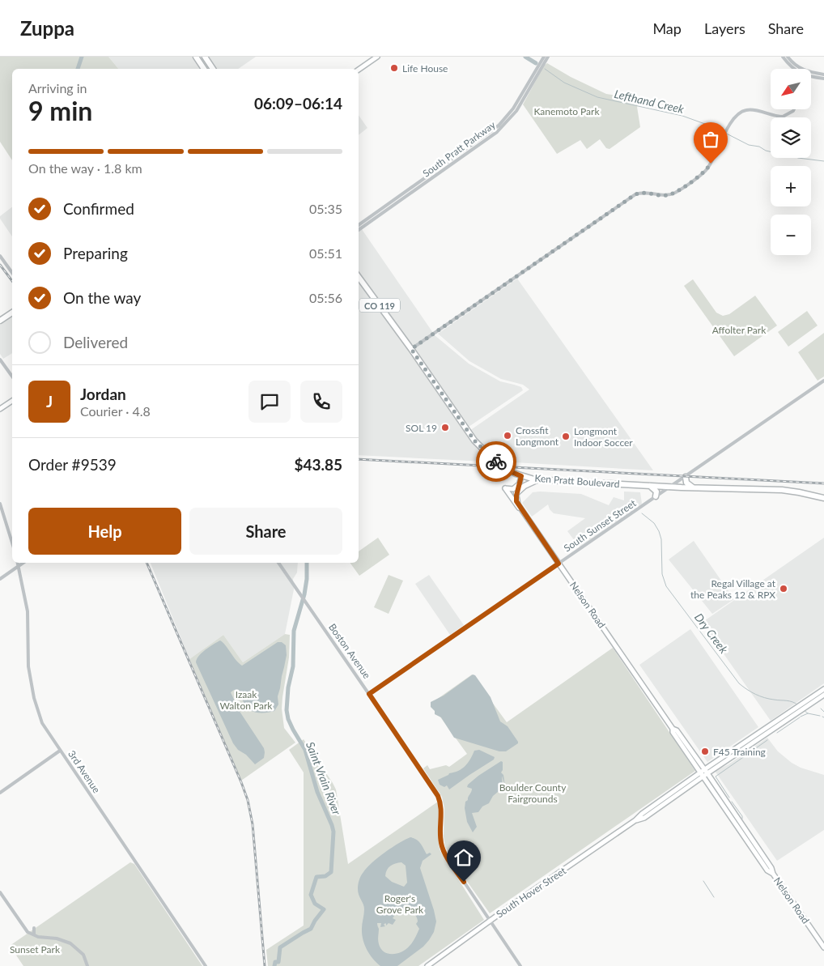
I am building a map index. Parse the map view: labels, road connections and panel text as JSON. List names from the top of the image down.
{
  "streets": {
    "highway": ["CO 119", "Ken Pratt Boulevard"],
    "main road": ["Nelson Road", "South Hover Street"],
    "street": [
      "South Pratt Parkway",
      "South Sunset Street",
      "Boston Avenue",
      "3rd Avenue"
    ]
  },
  "crossings": [
    ["Ken Pratt Boulevard", "South Sunset Street"],
    ["South Sunset Street", "Nelson Road"],
    ["South Sunset Street", "Boston Avenue"],
    ["Nelson Road", "South Hover Street"],
    ["Boston Avenue", "South Hover Street"]
  ],
  "water": ["Lefthand Creek", "Dry Creek", "Saint Vrain River"],
  "parks": [
    "Kanemoto Park",
    "Affolter Park",
    "Izaak Walton Park",
    "Boulder County Fairgrounds",
    "Roger's Grove Park",
    "Sunset Park"
  ],
  "places": [
    "Life House",
    "SOL 19",
    "Crossfit Longmont",
    "Longmont Indoor Soccer",
    "Regal Village at the Peaks 12 & RPX",
    "F45 Training"
  ],
  "north": "bottom left",
  "page": {
    "header": "Zuppa",
    "nav": ["Map", "Layers", "Share"],
    "map_buttons": ["+", "−"],
    "heading": ["9 min", "Arriving in", "06:09–06:14"],
    "panel": [
      "Jordan",
      "Courier · 4.8",
      "Order #9539",
      "$43.85"
    ],
    "bar": "On the way · 1.8 km",
    "list": [
      ["Confirmed", "05:35"],
      ["Preparing", "05:51"],
      ["On the way", "05:56"],
      "Delivered"
    ],
    "round": "J",
    "buttons": ["Help", "Share"]
  }
}
